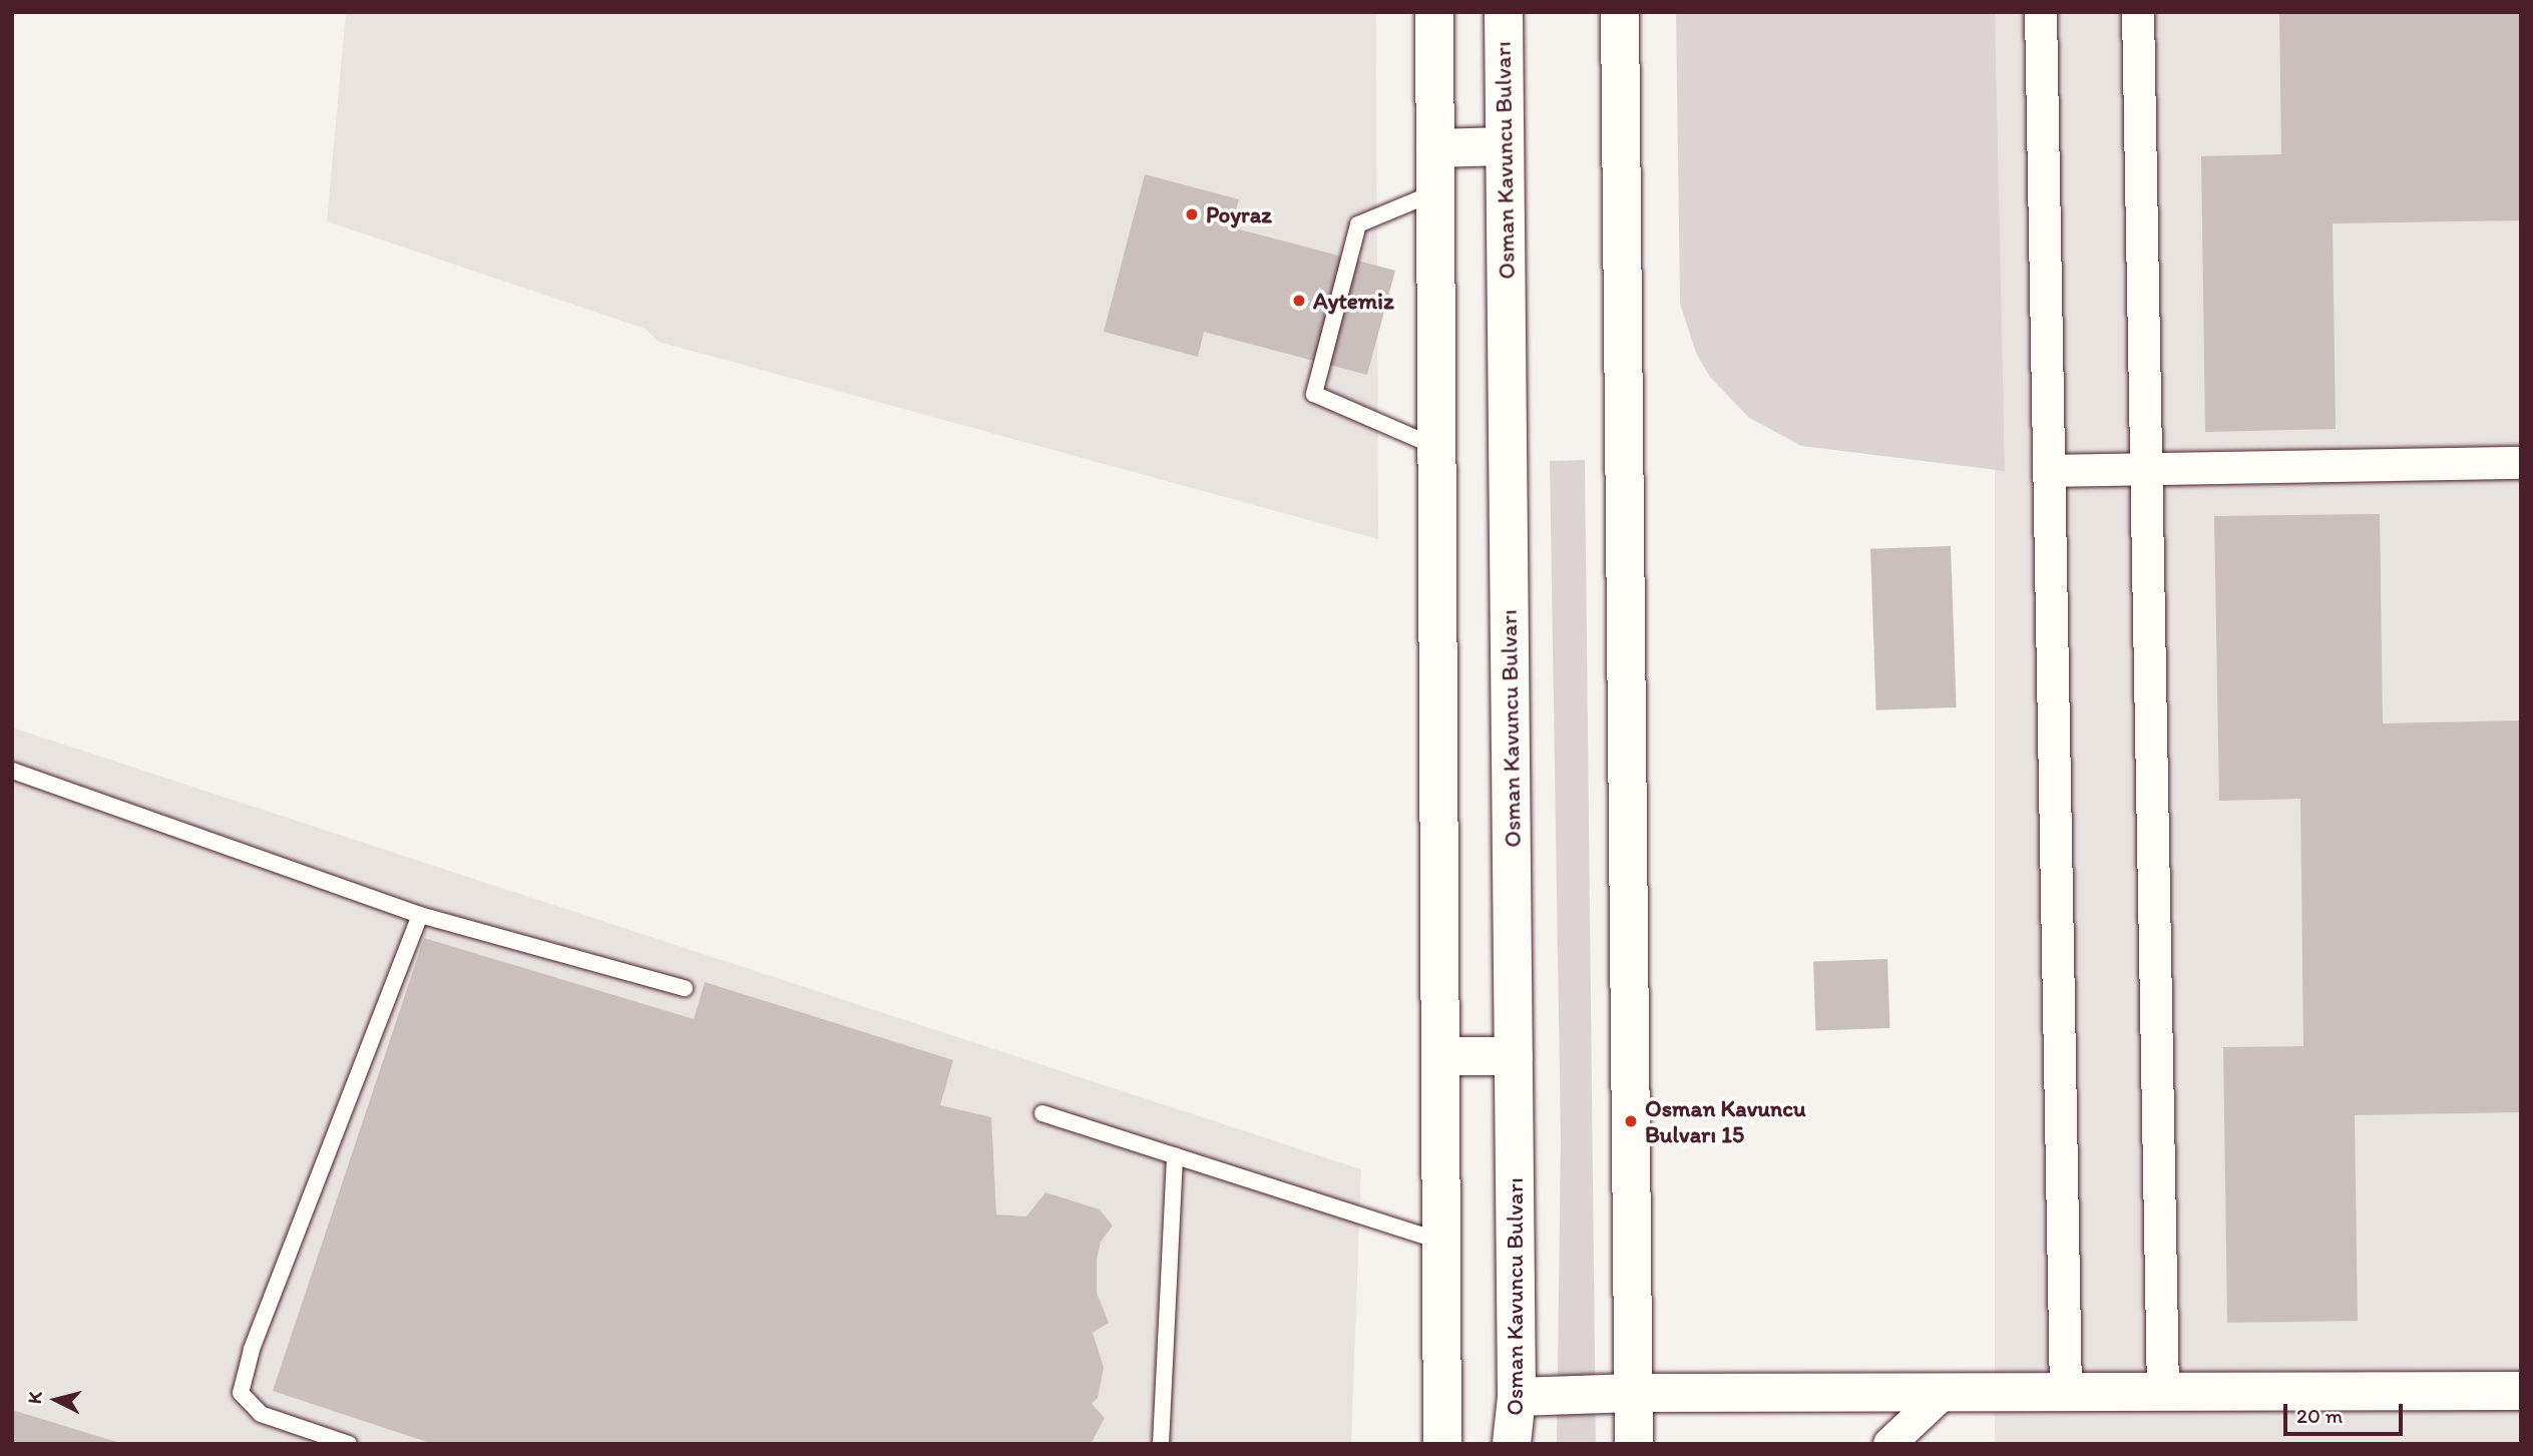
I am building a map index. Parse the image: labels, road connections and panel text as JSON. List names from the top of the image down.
{
  "streets": {
    "main road": ["Osman Kavuncu Bulvarı"]
  },
  "places": ["Poyraz", "Aytemiz", "Osman Kavuncu Bulvarı 15"],
  "scale_bar": "20 m",
  "north": "left"
}
